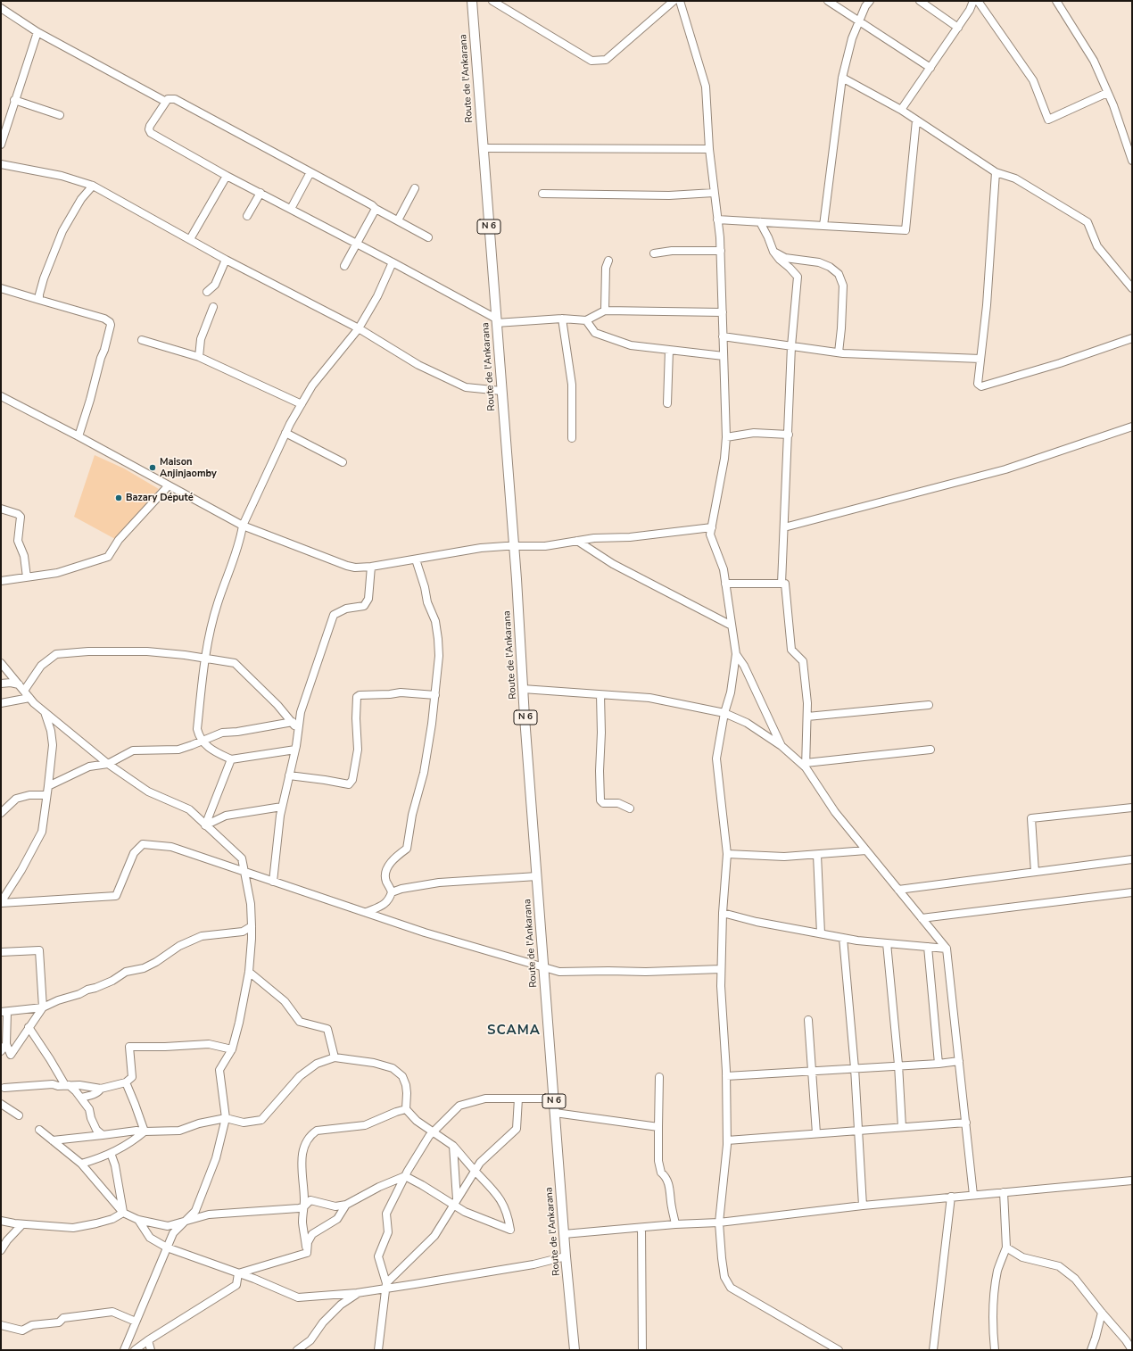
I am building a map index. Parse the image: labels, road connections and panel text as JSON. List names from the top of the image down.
{
  "streets": {
    "main road": ["Route de l'Ankarana", "N 6"]
  },
  "districts": ["SCAMA"],
  "places": ["Maison Anjinjaomby", "Bazary Député"]
}
